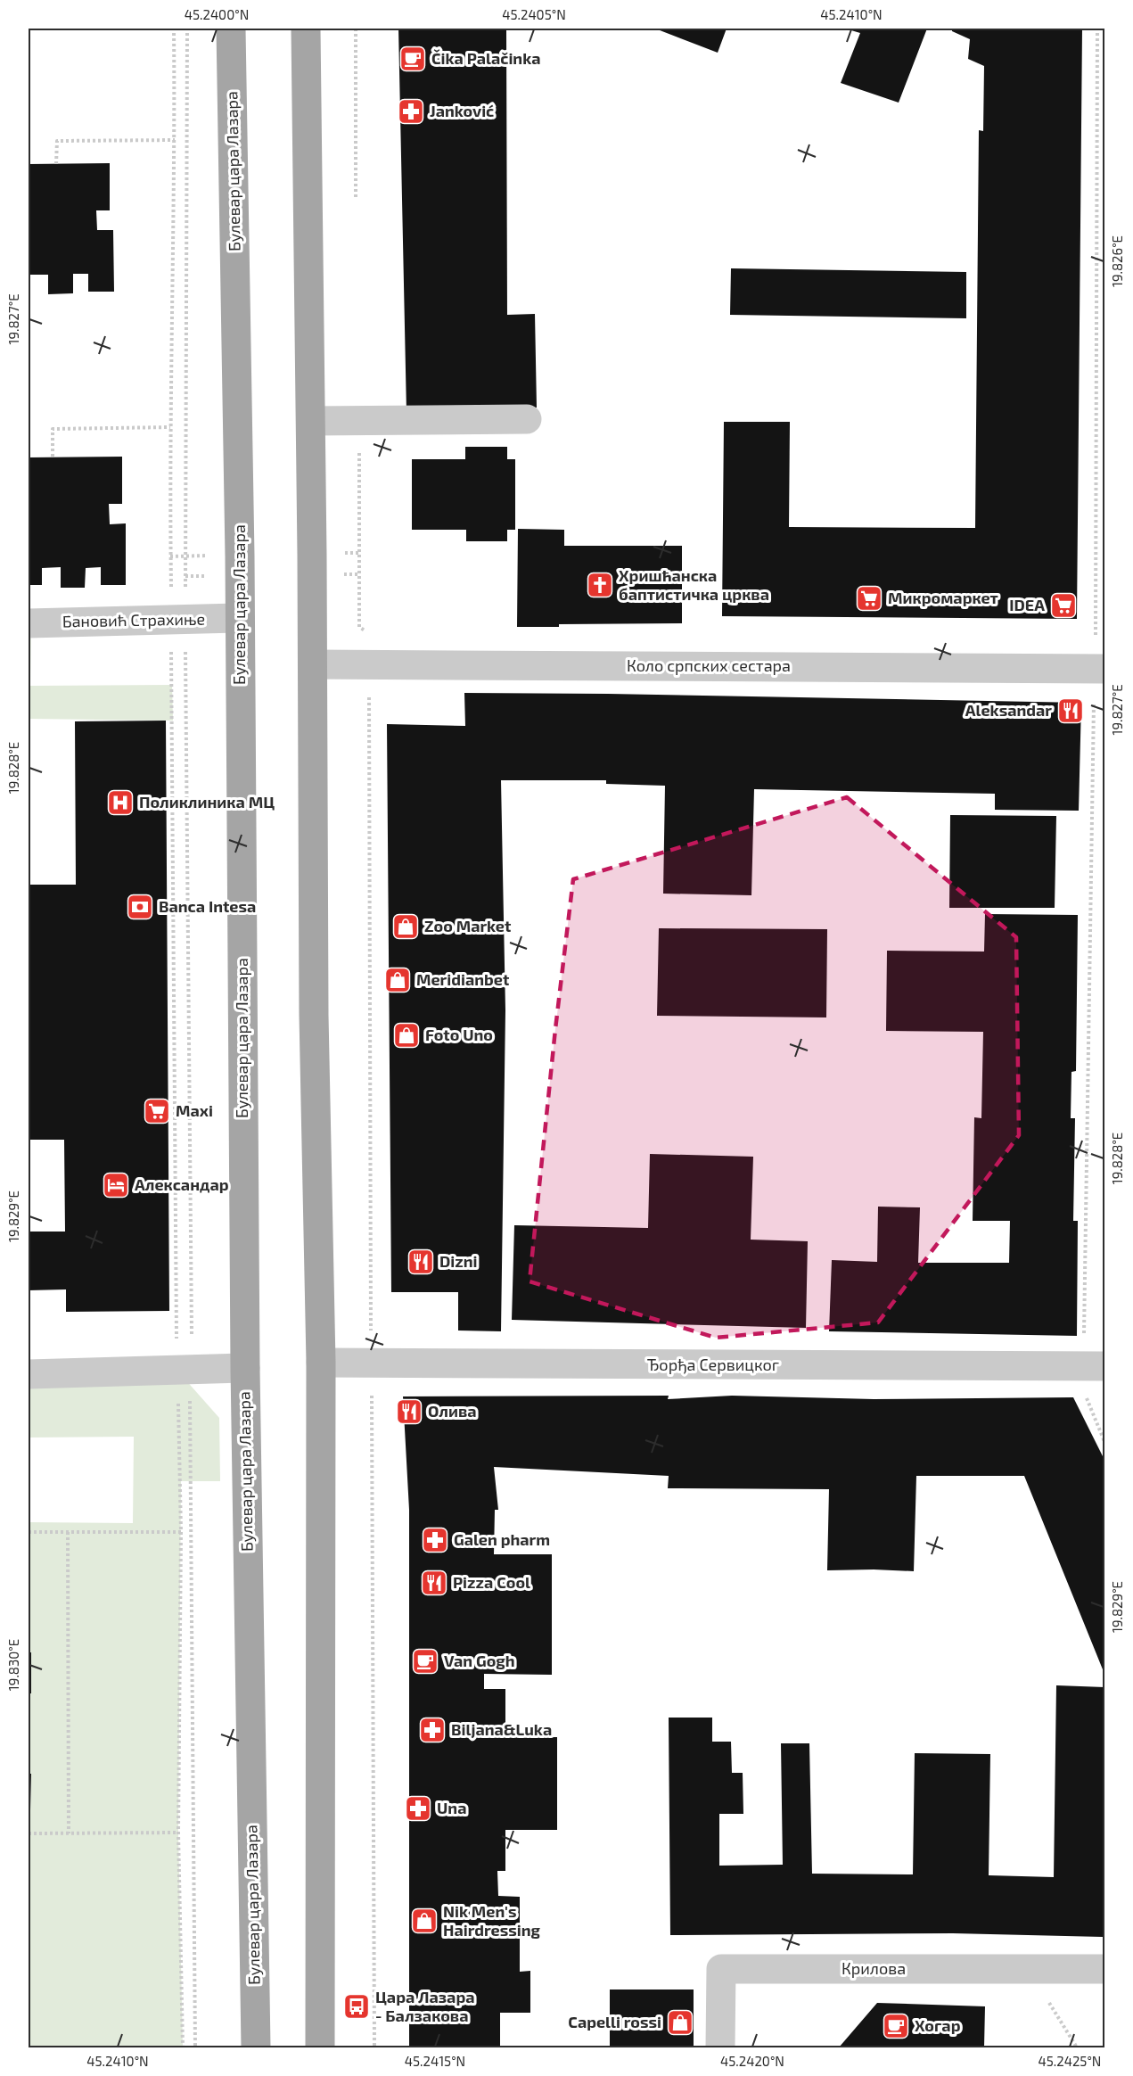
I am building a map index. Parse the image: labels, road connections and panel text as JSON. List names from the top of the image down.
{
  "streets": {
    "main road": ["Булевар цара Лазара"],
    "street": [
      "Бановић Страхиње",
      "Коло српских сестара",
      "Ђорђа Сервицког",
      "Крилова"
    ]
  },
  "crossings": [
    ["Булевар цара Лазара", "Бановић Страхиње"]
  ],
  "places": {
    "cafe": ["Čika Palačinka", "Van Gogh", "Хогар"],
    "pharmacy": [
      "Janković",
      "Galen pharm",
      "Biljana&Luka",
      "Una"
    ],
    "church": ["Хришћанска баптистичка црква"],
    "supermarket": ["Микромаркет", "IDEA", "Maxi"],
    "restaurant": [
      "Aleksandar",
      "Dizni",
      "Олива",
      "Pizza Cool"
    ],
    "hospital": ["Поликлиника МЦ"],
    "bank": ["Banca Intesa"],
    "shop": [
      "Zoo Market",
      "Meridianbet",
      "Foto Uno",
      "Nik Men's Hairdressing",
      "Capelli rossi"
    ],
    "hotel": ["Александар"],
    "bus stop": ["Цара Лазара - Балзакова"]
  },
  "coordinates": [
    "45.2400°N",
    "45.2405°N",
    "45.2410°N",
    "19.826°E",
    "19.827°E",
    "19.828°E",
    "19.829°E",
    "19.830°E",
    "45.2415°N",
    "45.2420°N",
    "45.2425°N"
  ]
}
